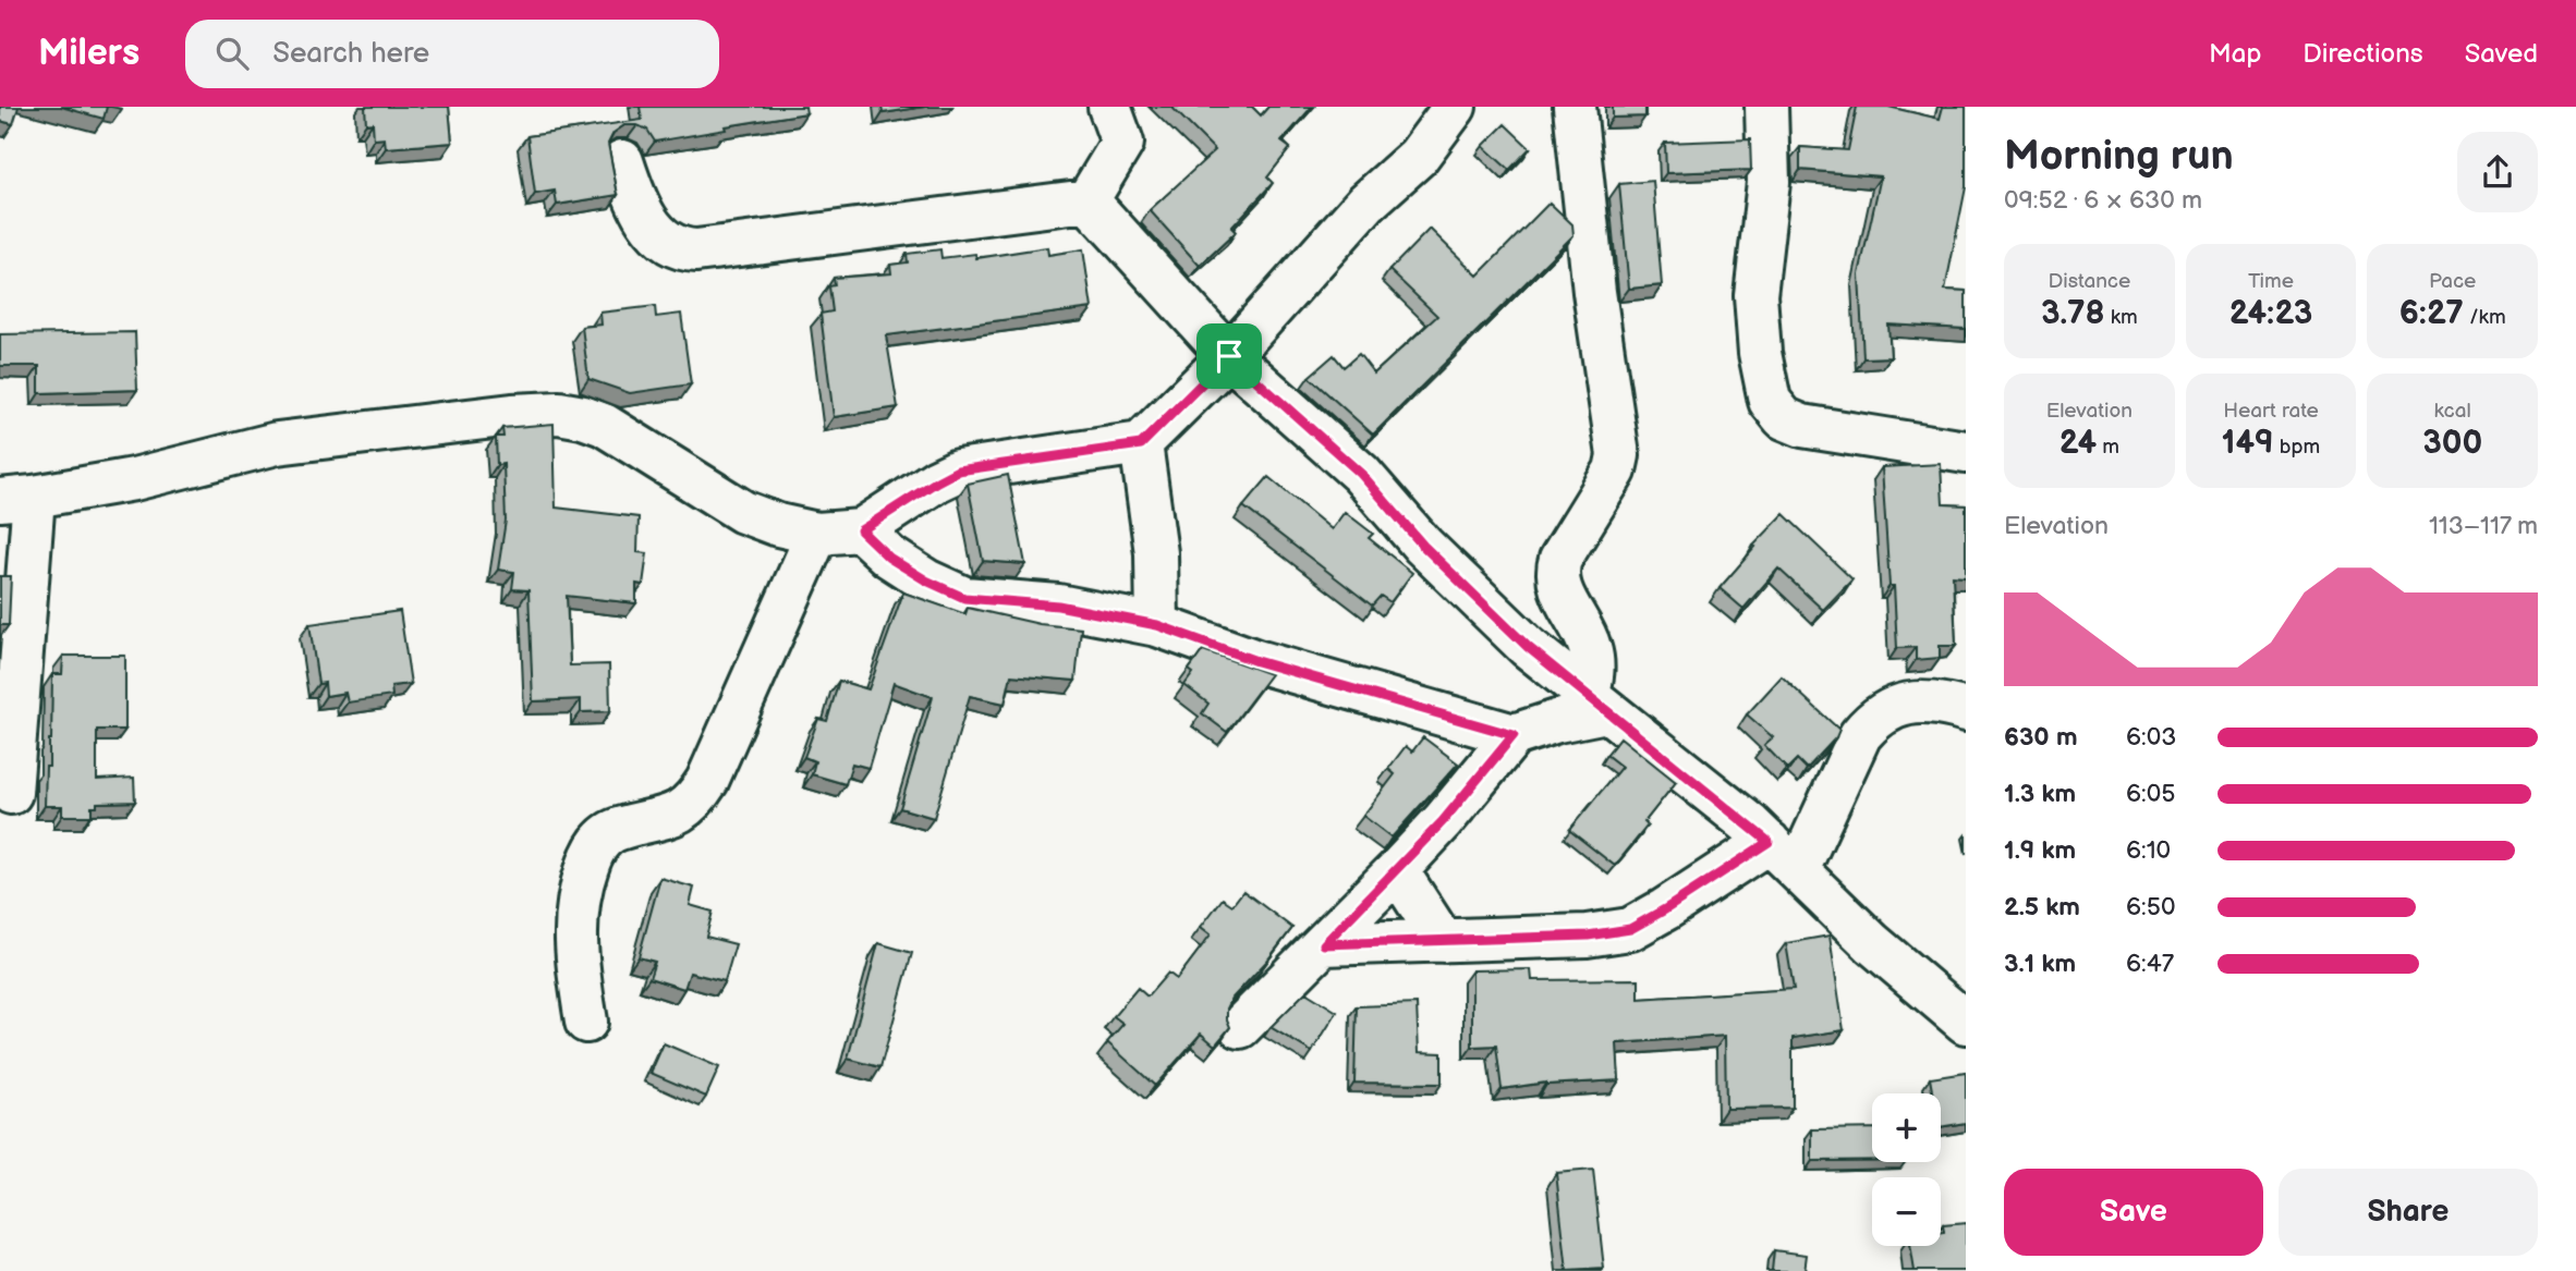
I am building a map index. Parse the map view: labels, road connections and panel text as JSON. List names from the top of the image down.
{
  "page": {
    "header": "Milers",
    "search": "Search here",
    "nav": ["Map", "Directions", "Saved"],
    "heading": ["Morning run", "09:52 · 6 × 630 m"],
    "stats": [
      ["Distance", "3.78 km"],
      ["Time", "24:23"],
      ["Pace", "6:27 /km"],
      ["Elevation", "24 m"],
      ["Heart rate", "149 bpm"],
      ["kcal", "300"]
    ],
    "chart": ["Elevation", "113–117 m"],
    "list": [
      {
        "name": "630 m",
        "note": "6:03"
      },
      {
        "name": "1.3 km",
        "note": "6:05"
      },
      {
        "name": "1.9 km",
        "note": "6:10"
      },
      {
        "name": "2.5 km",
        "note": "6:50"
      },
      {
        "name": "3.1 km",
        "note": "6:47"
      }
    ],
    "map_buttons": ["+", "−"],
    "buttons": ["Save", "Share"]
  }
}
